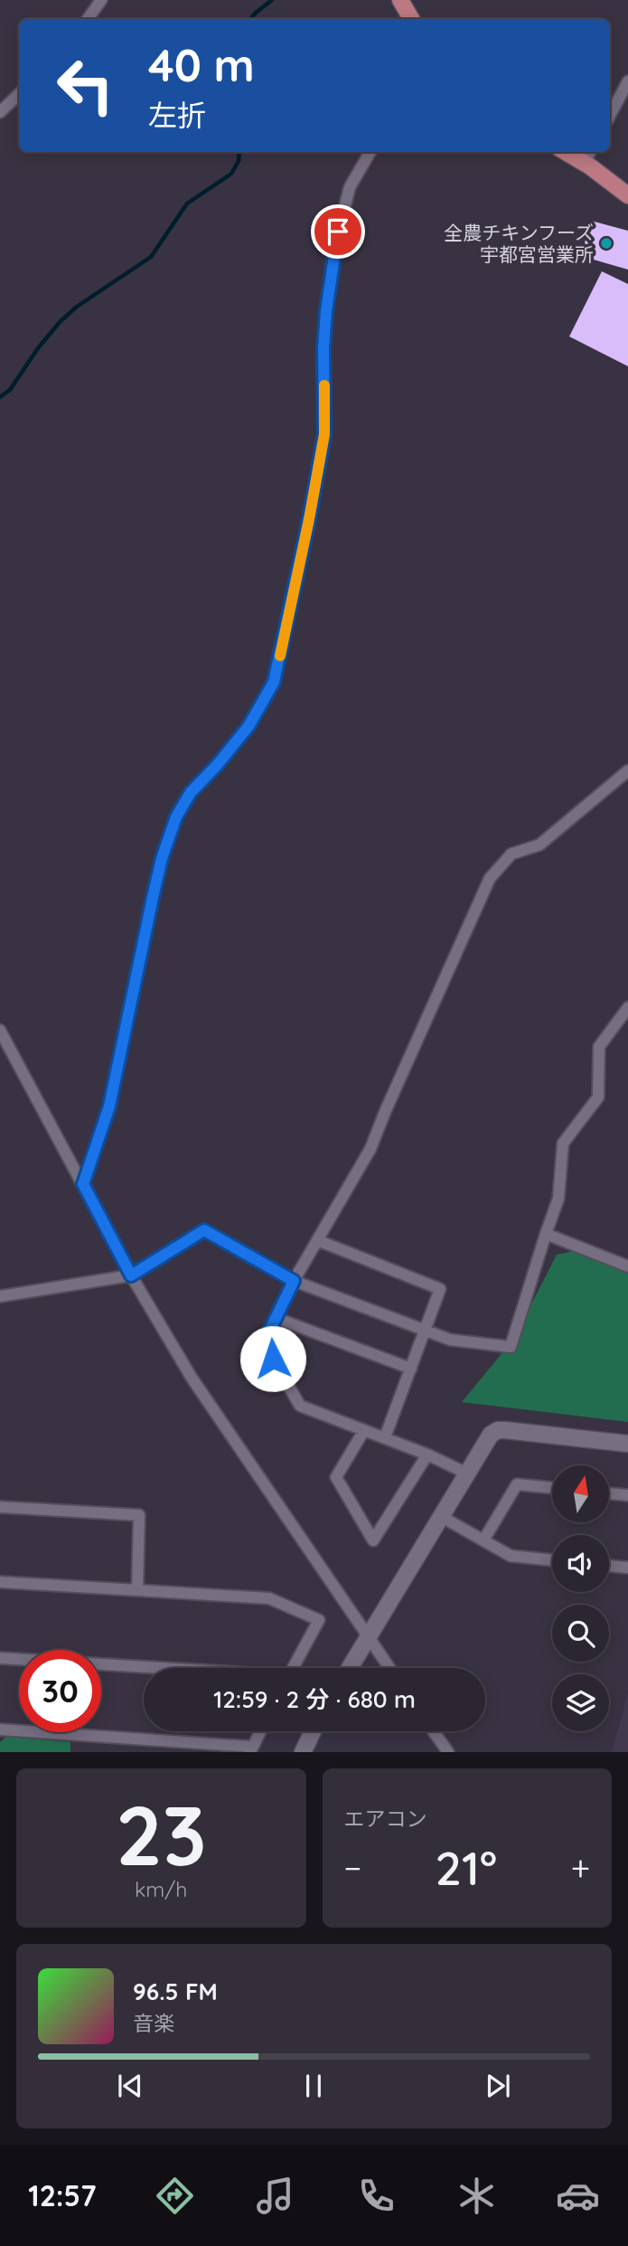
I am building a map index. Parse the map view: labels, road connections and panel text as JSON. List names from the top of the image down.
{
  "places": ["全農チキンフーズ 宇都宮営業所"],
  "north": "top",
  "page": {
    "turn": ["40 m", "左折"],
    "limit": "30",
    "trip": "12:59 · 2 分 · 680 m",
    "tile": [
      ["23", "km/h"],
      "エアコン"
    ],
    "heat": ["−", "21°", "+"],
    "song": ["96.5 FM", "音楽"],
    "tabs": "12:57"
  }
}
